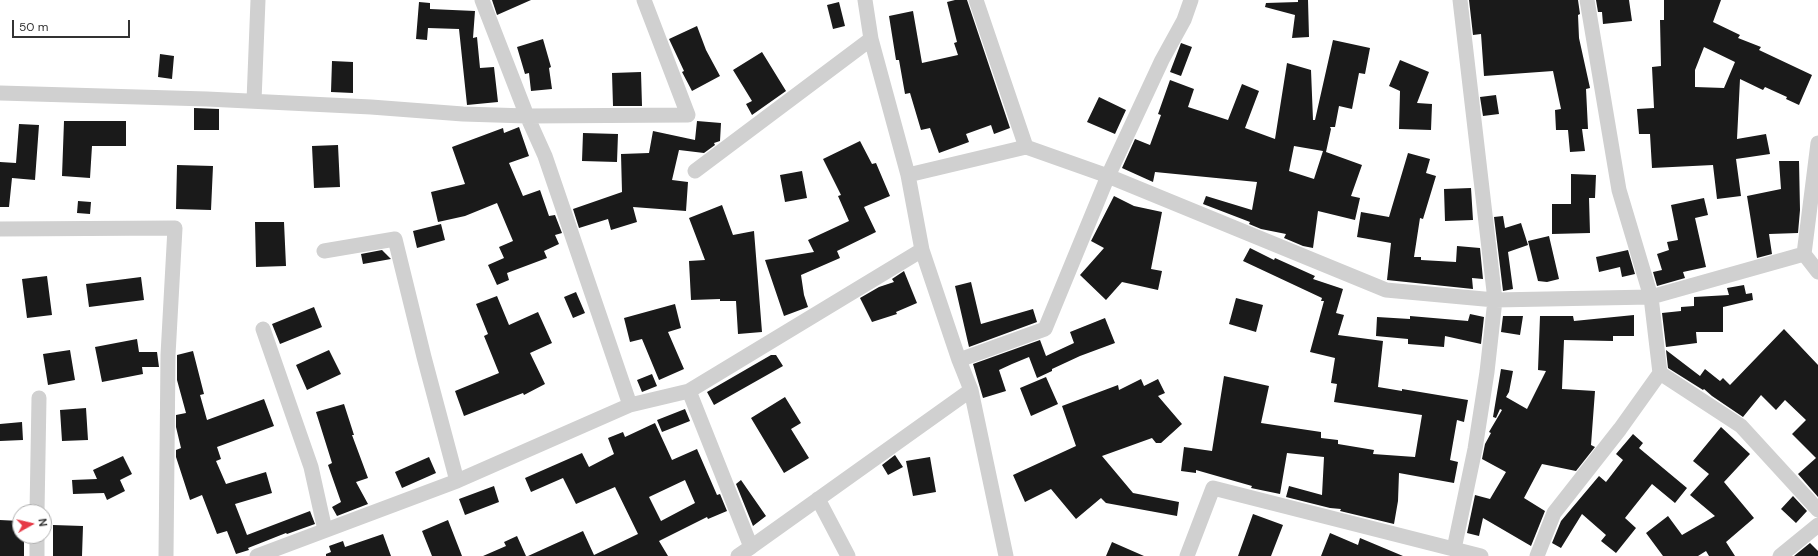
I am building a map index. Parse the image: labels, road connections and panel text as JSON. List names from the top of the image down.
{
  "scale_bar": "50 m",
  "north": "right"
}
